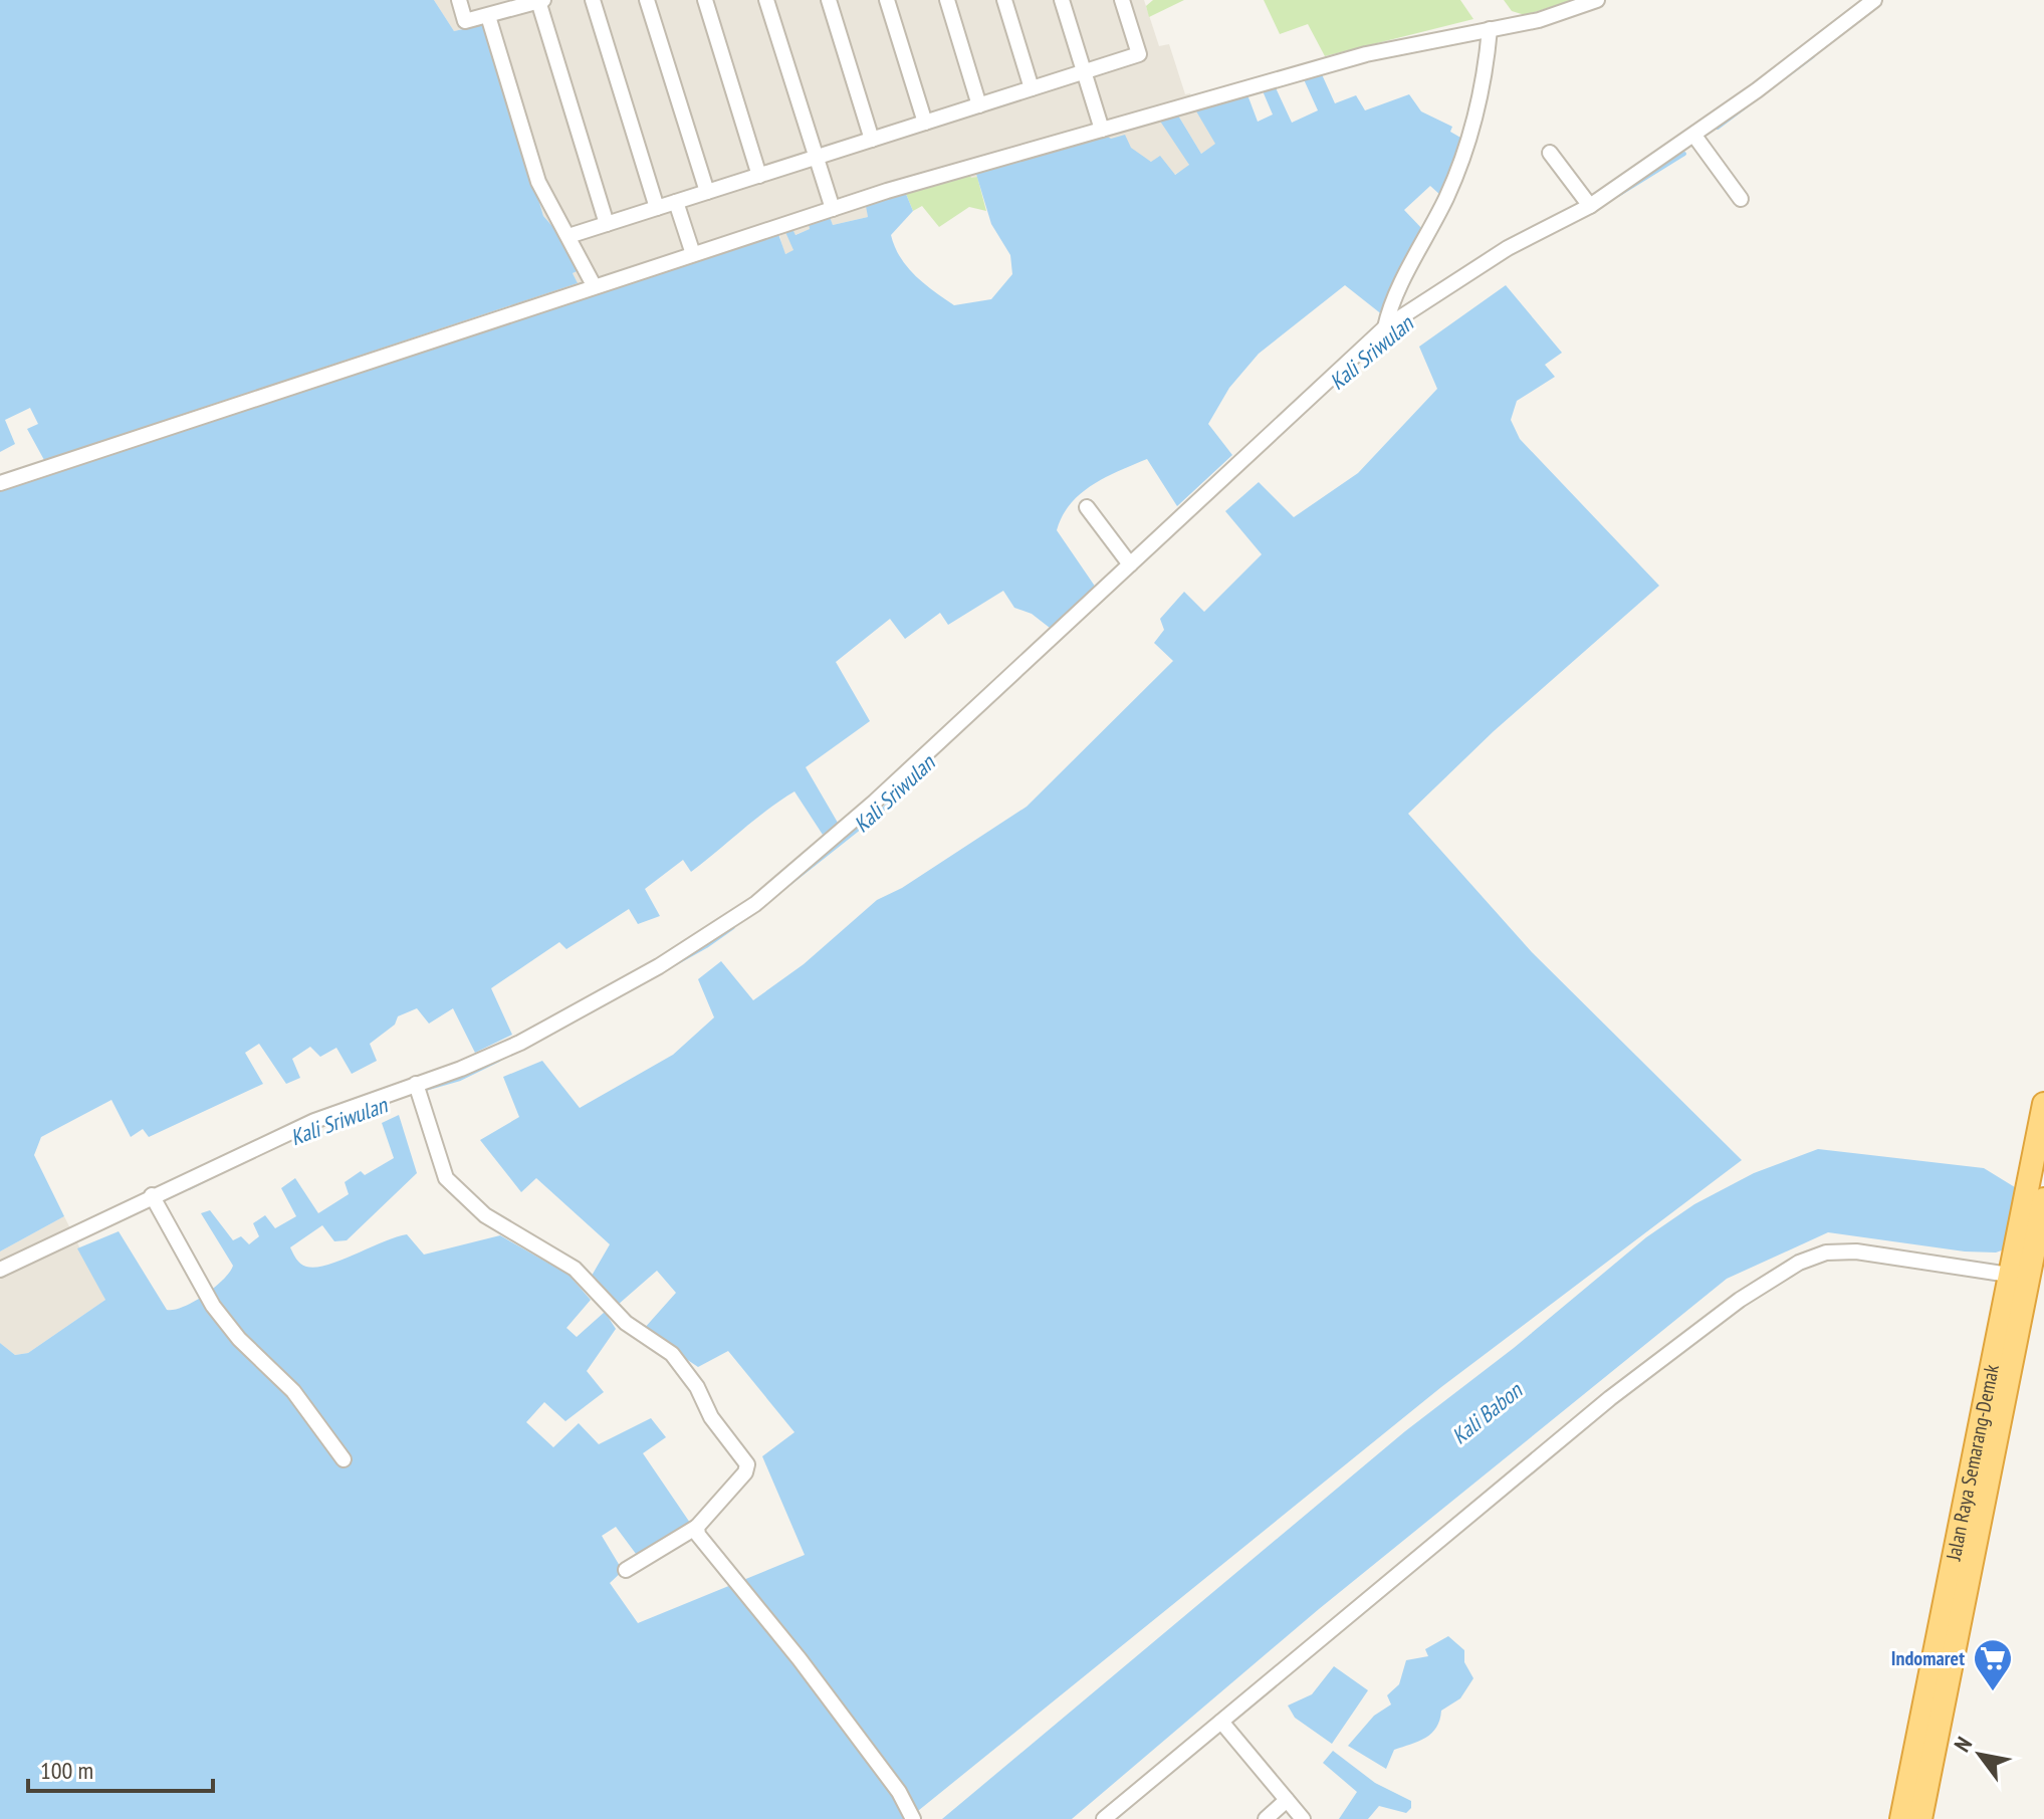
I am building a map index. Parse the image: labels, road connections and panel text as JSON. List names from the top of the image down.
{
  "streets": {
    "highway": ["Jalan Raya Semarang-Demak"]
  },
  "water": ["Kali Sriwulan", "Kali Babon"],
  "places": {
    "supermarket": ["Indomaret"]
  },
  "scale_bar": "100 m",
  "north": "top left"
}
